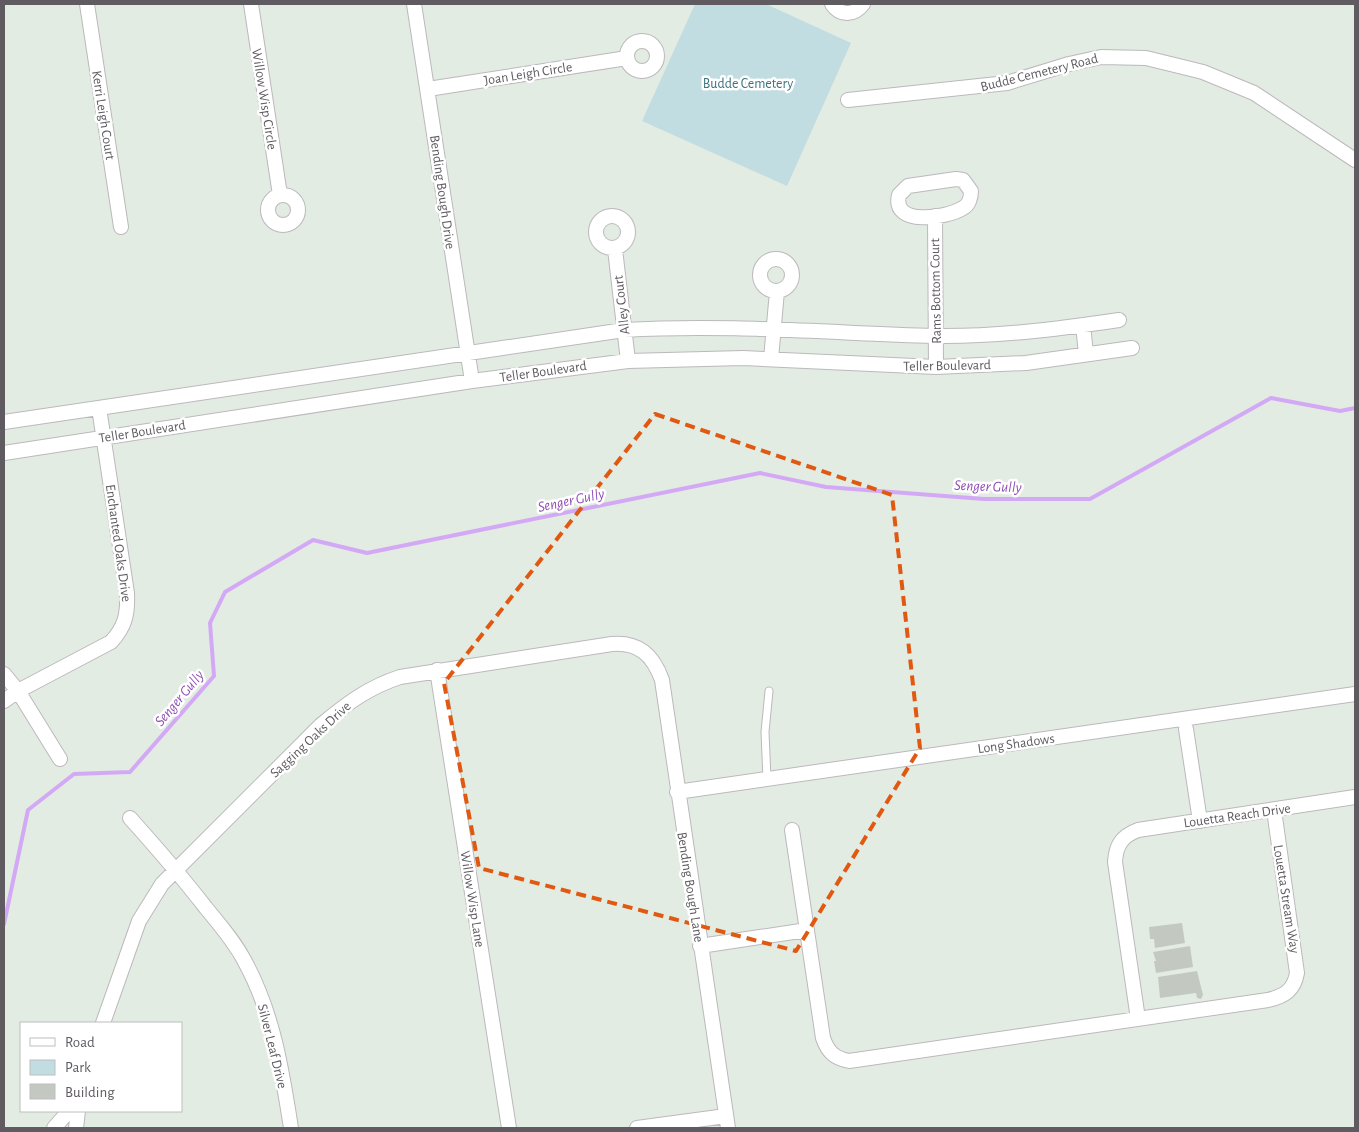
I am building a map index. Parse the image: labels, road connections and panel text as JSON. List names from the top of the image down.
{
  "streets": {
    "street": [
      "Budde Cemetery Road",
      "Joan Leigh Circle",
      "Willow Wisp Circle",
      "Kerri Leigh Court",
      "Bending Bough Drive",
      "Rams Bottom Court",
      "Alley Court",
      "Teller Boulevard",
      "Enchanted Oaks Drive",
      "Sagging Oaks Drive",
      "Long Shadows",
      "Louetta Reach Drive",
      "Bending Bough Lane",
      "Willow Wisp Lane",
      "Louetta Stream Way",
      "Silver Leaf Drive"
    ]
  },
  "crossings": [
    ["Joan Leigh Circle", "Bending Bough Drive"],
    ["Bending Bough Drive", "Teller Boulevard"],
    ["Rams Bottom Court", "Teller Boulevard"],
    ["Alley Court", "Teller Boulevard"],
    ["Teller Boulevard", "Enchanted Oaks Drive"],
    ["Sagging Oaks Drive", "Bending Bough Lane"],
    ["Sagging Oaks Drive", "Willow Wisp Lane"],
    ["Sagging Oaks Drive", "Silver Leaf Drive"],
    ["Long Shadows", "Bending Bough Lane"],
    ["Louetta Reach Drive", "Louetta Stream Way"]
  ],
  "water": ["Senger Gully"],
  "parks": ["Budde Cemetery"],
  "legend": ["Road", "Park", "Building"]
}
